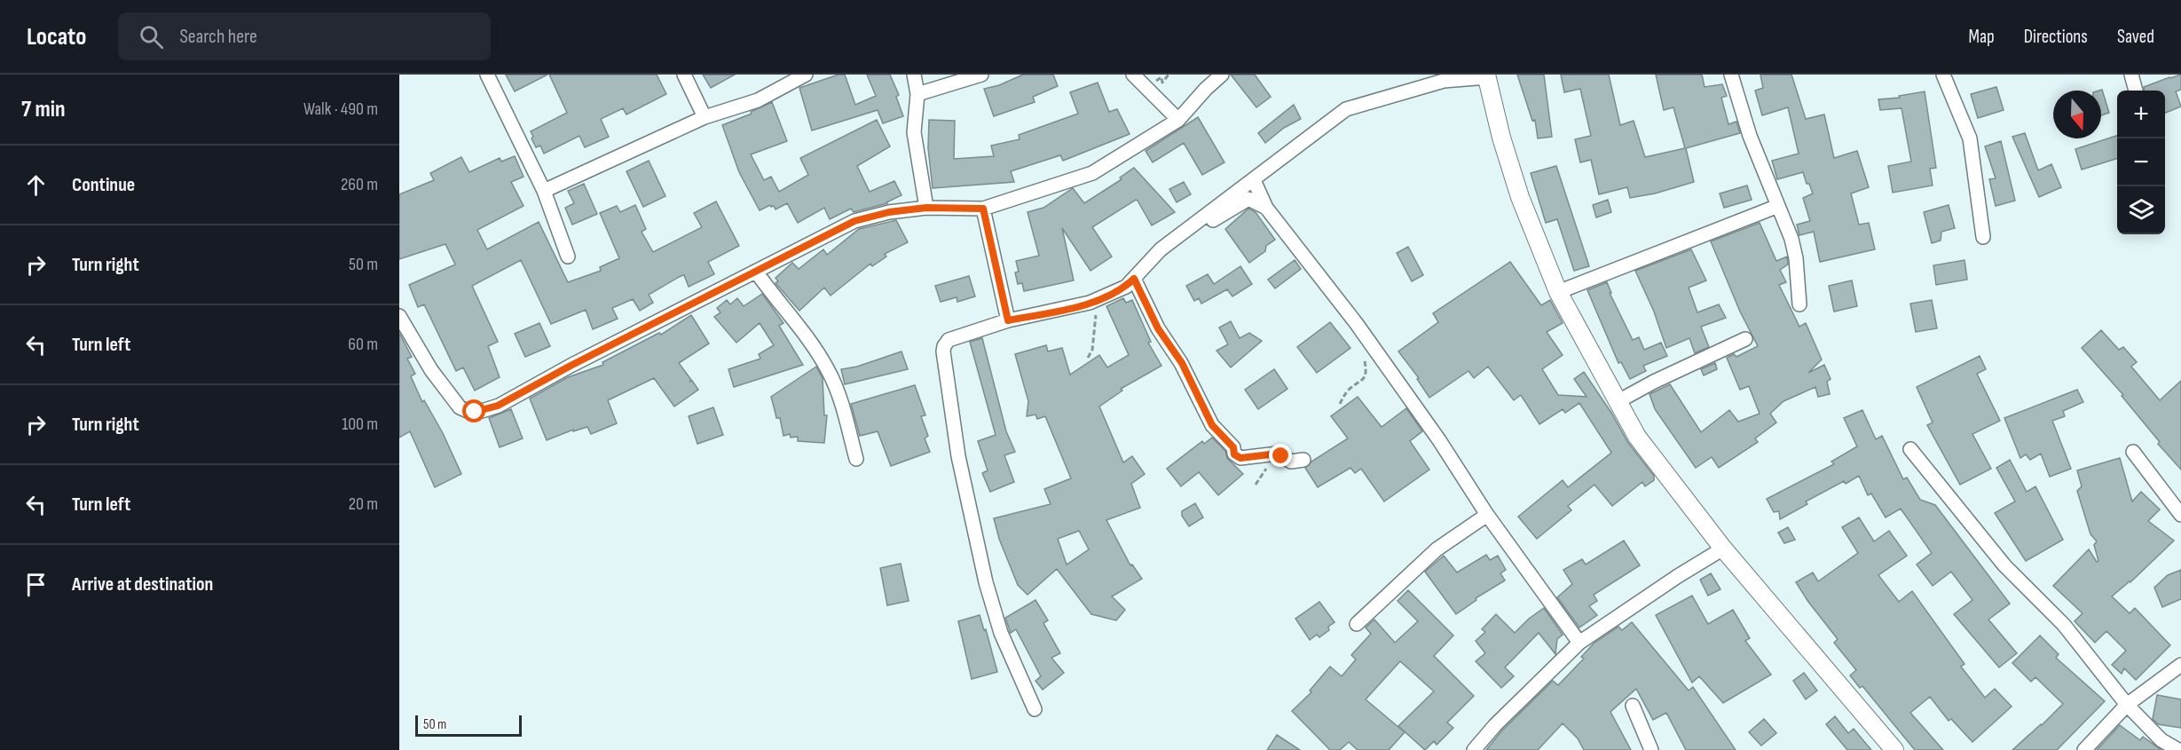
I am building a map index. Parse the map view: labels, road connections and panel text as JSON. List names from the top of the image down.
{
  "scale_bar": "50 m",
  "north": "bottom",
  "page": {
    "header": "Locato",
    "search": "Search here",
    "nav": ["Map", "Directions", "Saved"],
    "heading": ["7 min", "Walk · 490 m"],
    "map_buttons": ["+", "−"],
    "list": [
      ["Continue", "260 m"],
      ["Turn right", "50 m"],
      ["Turn left", "60 m"],
      ["Turn right", "100 m"],
      ["Turn left", "20 m"],
      "Arrive at destination"
    ],
    "scale": "50 m"
  }
}
